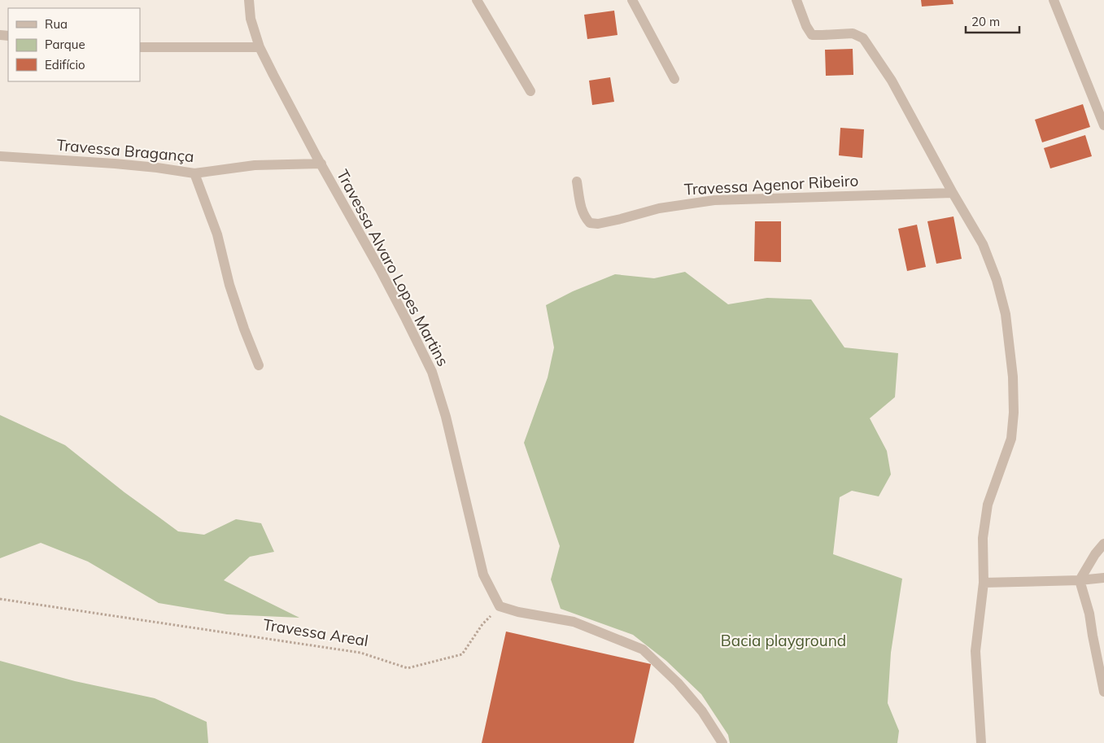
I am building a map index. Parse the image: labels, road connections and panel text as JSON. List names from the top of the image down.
{
  "streets": {
    "street": ["Travessa Bragança", "Travessa Agenor Ribeiro", "Travessa Alvaro Lopes Martins"],
    "path": ["Travessa Areal"]
  },
  "crossings": [
    ["Travessa Bragança", "Travessa Alvaro Lopes Martins"],
    ["Travessa Alvaro Lopes Martins", "Travessa Areal"]
  ],
  "parks": ["Bacia playground"],
  "legend": ["Rua", "Parque", "Edifício"],
  "scale_bar": "20 m"
}
